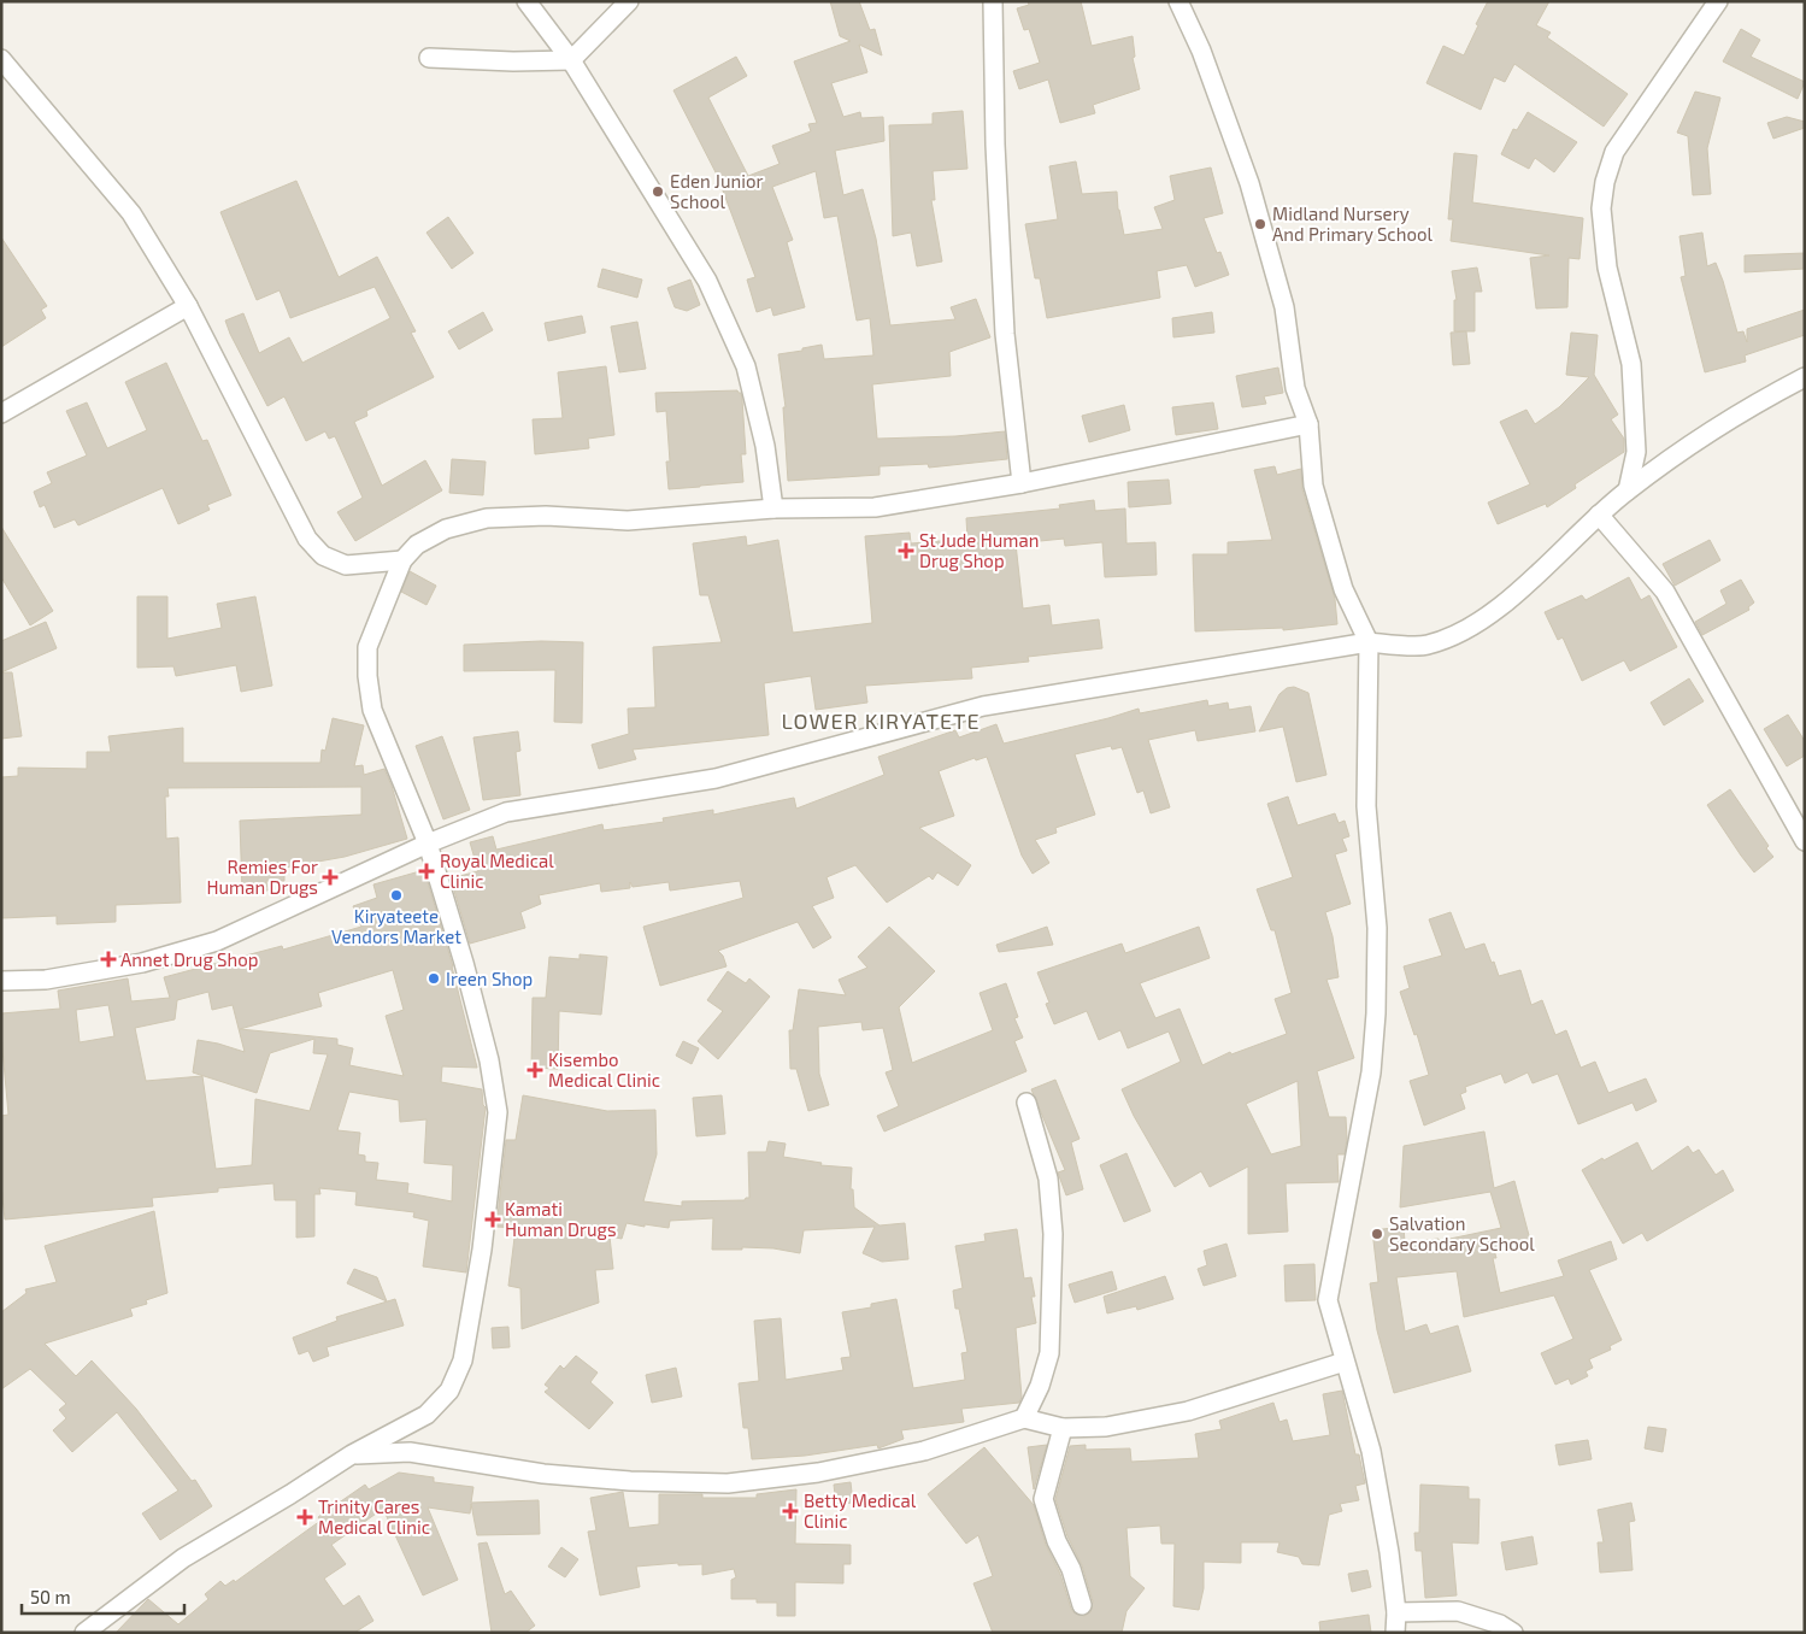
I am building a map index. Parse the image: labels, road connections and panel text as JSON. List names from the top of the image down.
{
  "districts": ["LOWER KIRYATETE"],
  "places": {
    "other": [
      "Eden Junior School",
      "Midland Nursery And Primary School",
      "Kiryateete Vendors Market",
      "Ireen Shop",
      "Salvation Secondary School"
    ],
    "health": [
      "St Jude Human Drug Shop",
      "Royal Medical Clinic",
      "Remies For Human Drugs",
      "Annet Drug Shop",
      "Kisembo Medical Clinic",
      "Kamati Human Drugs",
      "Betty Medical Clinic",
      "Trinity Cares Medical Clinic"
    ]
  },
  "scale_bar": "50 m"
}
